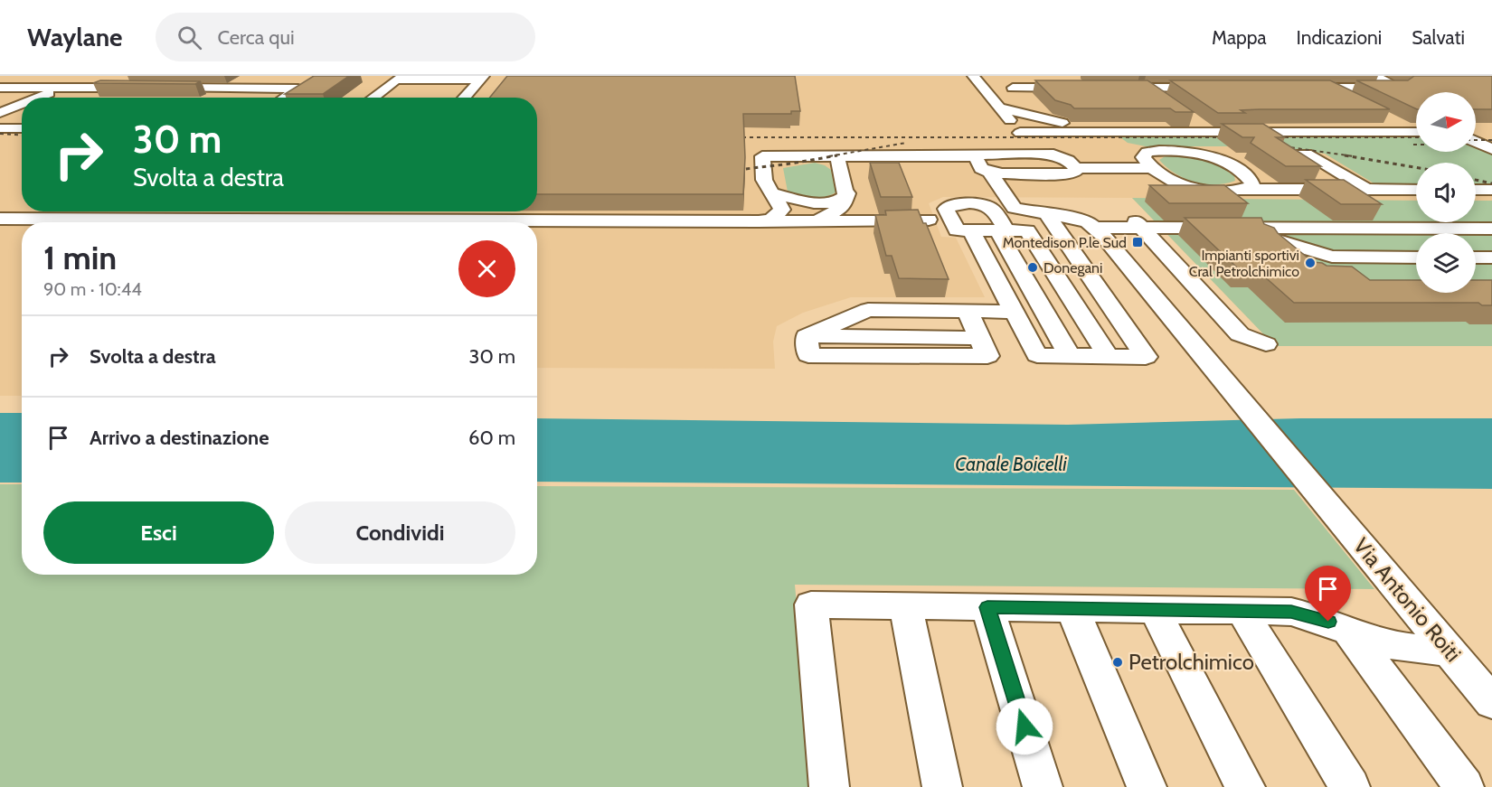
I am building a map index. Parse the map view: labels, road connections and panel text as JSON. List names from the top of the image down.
{
  "streets": {
    "street": ["Via Antonio Roiti"]
  },
  "water": ["Canale Boicelli"],
  "places": {
    "transit": ["Montedison P.le Sud"],
    "other": ["Impianti sportivi Cral Petrolchimico", "Donegani", "Petrolchimico"]
  },
  "north": "right",
  "page": {
    "header": "Waylane",
    "search": "Cerca qui",
    "nav": ["Mappa", "Indicazioni", "Salvati"],
    "turn": ["30 m", "Svolta a destra"],
    "heading": ["1 min", "90 m · 10:44"],
    "list": [
      {
        "name": "Svolta a destra",
        "value": "30 m"
      },
      {
        "name": "Arrivo a destinazione",
        "value": "60 m"
      }
    ],
    "buttons": ["Esci", "Condividi"]
  }
}
